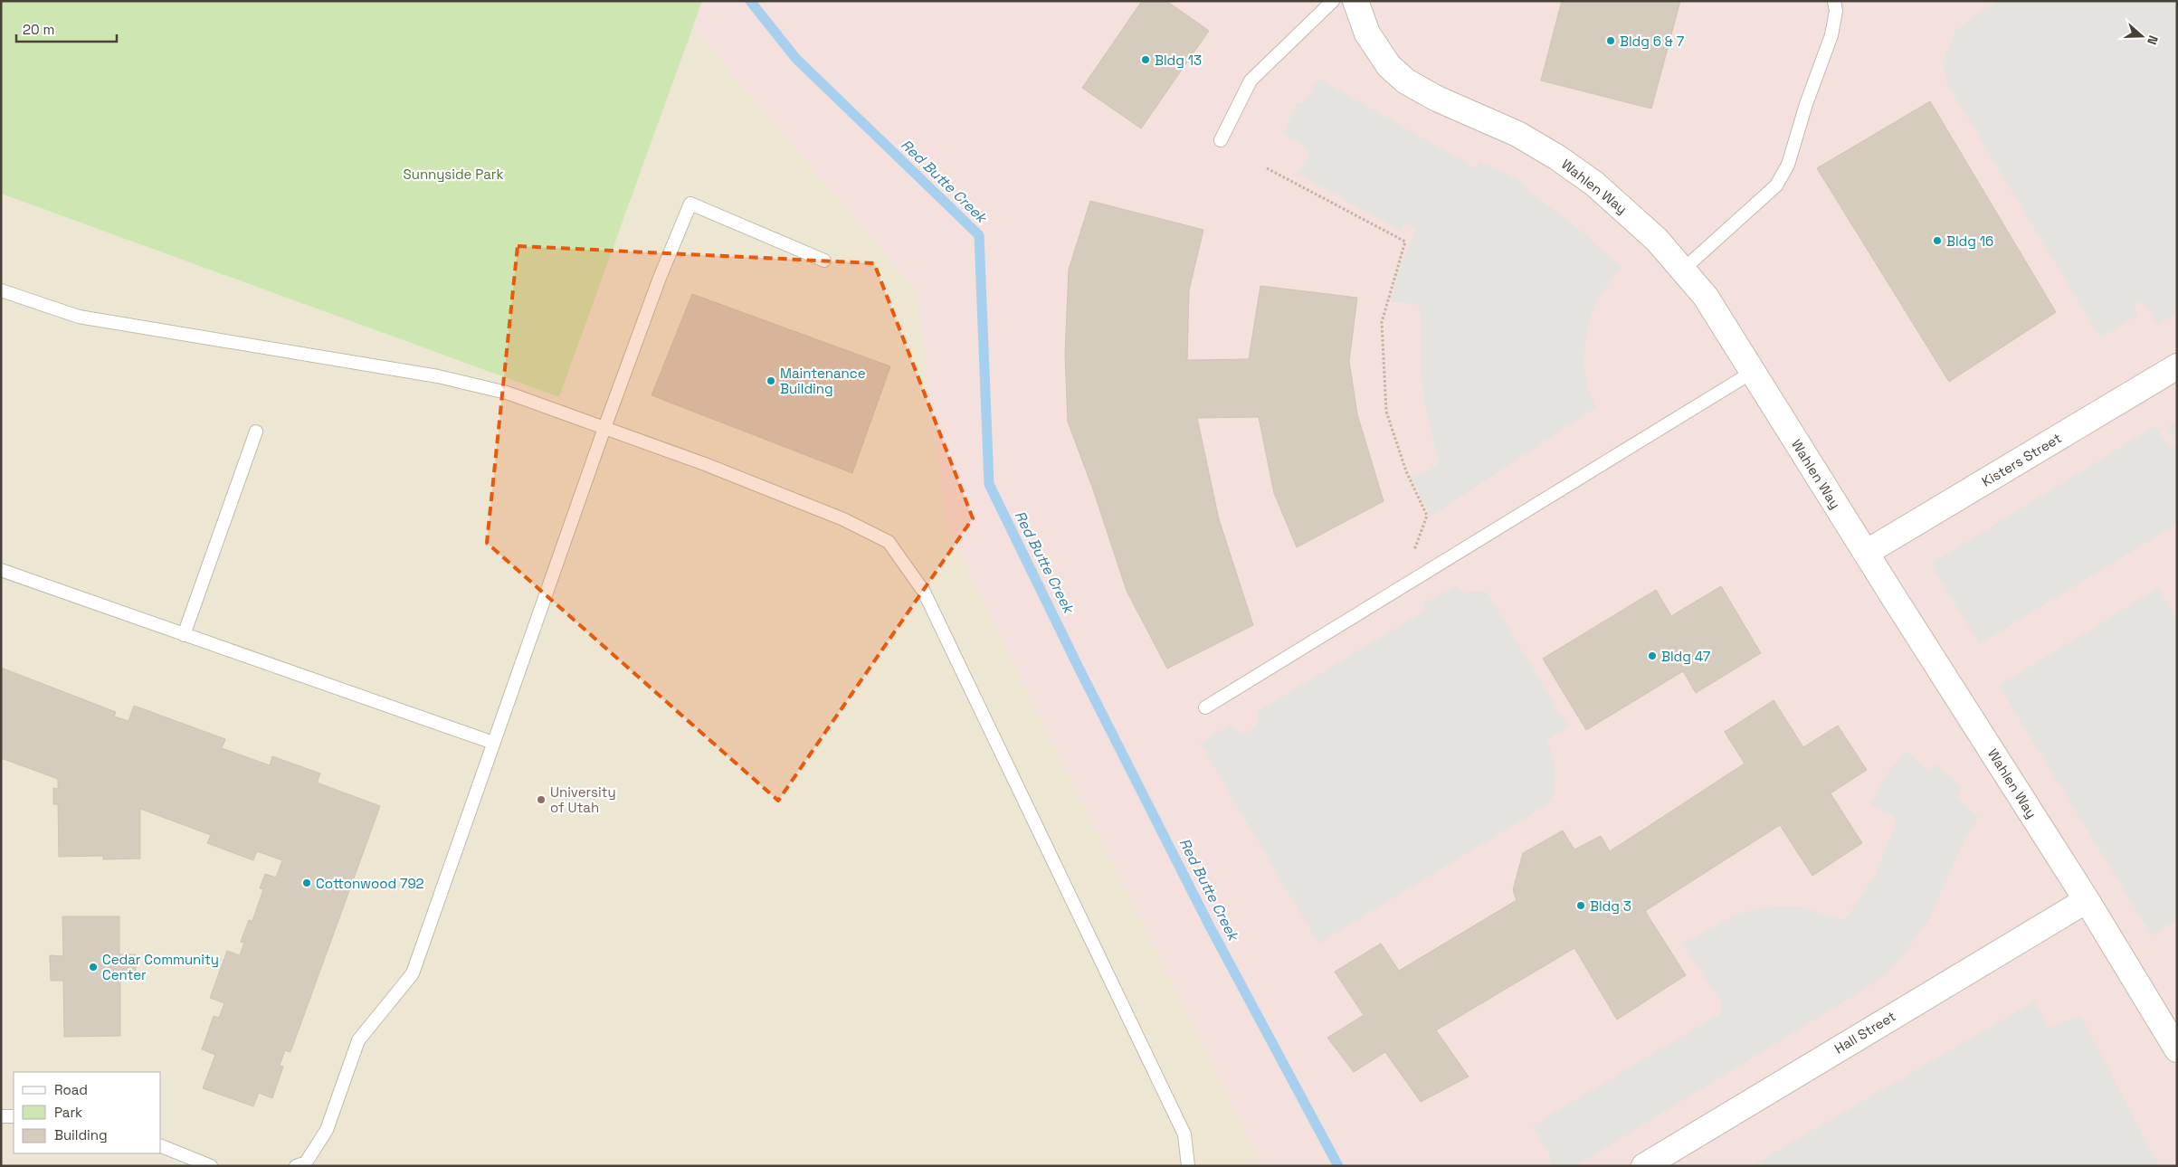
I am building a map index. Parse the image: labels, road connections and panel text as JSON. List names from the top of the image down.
{
  "streets": {
    "street": ["Wahlen Way", "Kisters Street", "Hall Street"]
  },
  "crossings": [
    ["Wahlen Way", "Kisters Street"],
    ["Wahlen Way", "Hall Street"]
  ],
  "water": ["Red Butte Creek"],
  "parks": ["Sunnyside Park"],
  "places": [
    "Bldg 6 & 7",
    "Bldg 13",
    "Bldg 16",
    "Maintenance Building",
    "Bldg 47",
    "University of Utah",
    "Cottonwood 792",
    "Bldg 3",
    "Cedar Community Center"
  ],
  "legend": ["Road", "Park", "Building"],
  "scale_bar": "20 m",
  "north": "right"
}
